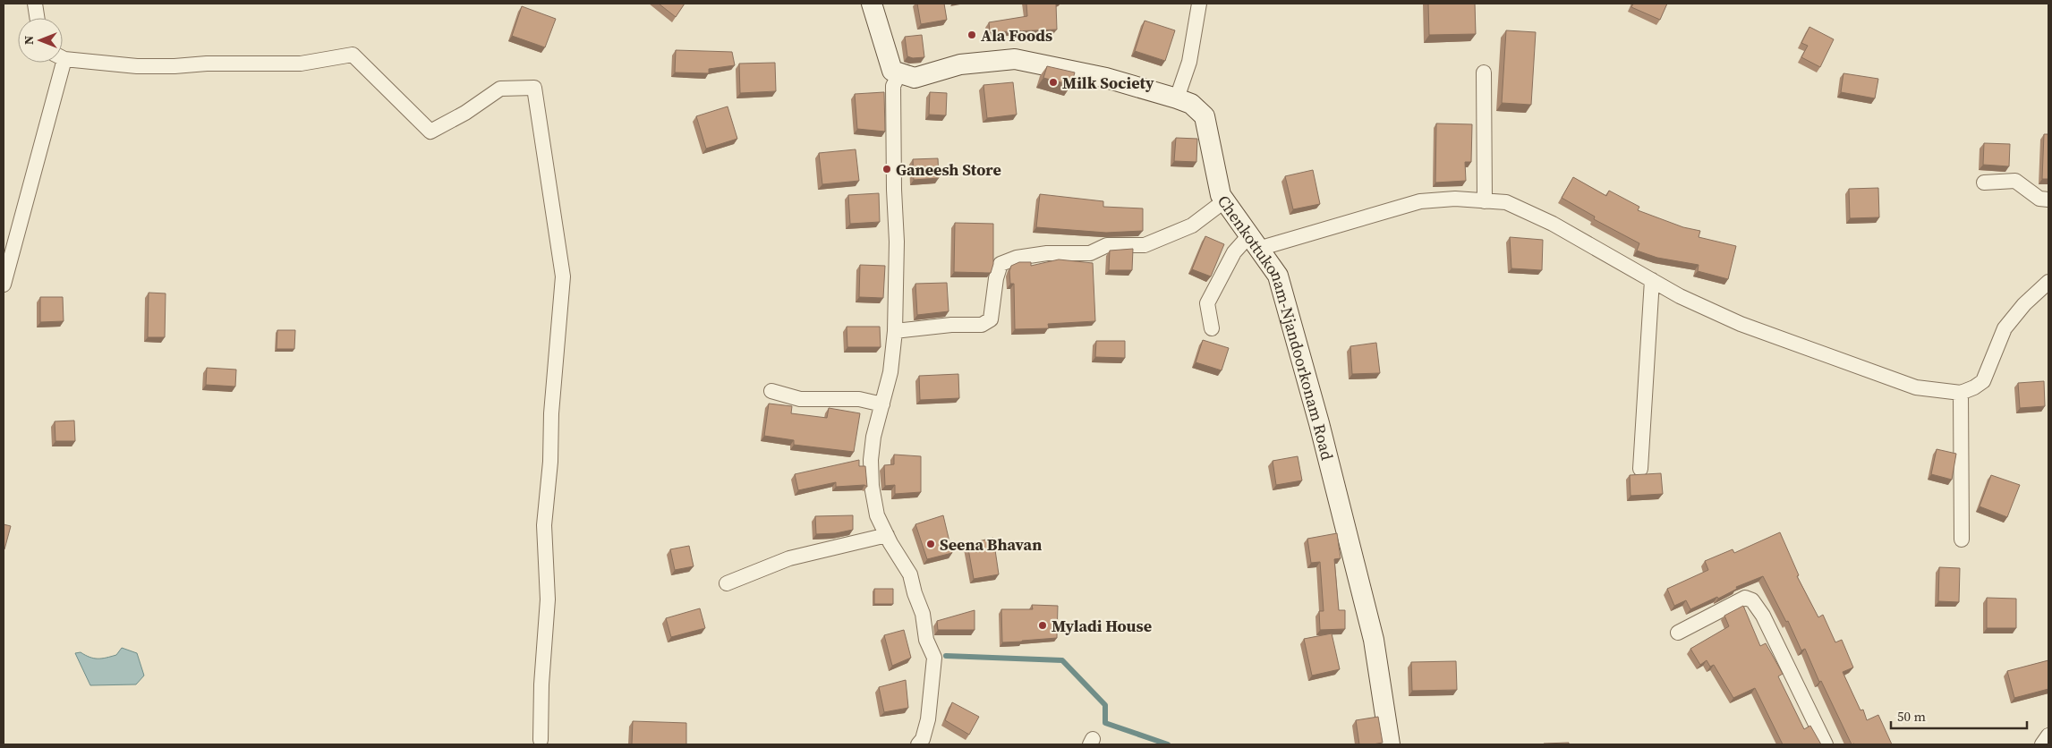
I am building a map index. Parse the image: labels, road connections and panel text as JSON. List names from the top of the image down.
{
  "streets": {
    "main road": ["Chenkottukonam-Njandoorkonam Road"]
  },
  "places": [
    "Ala Foods",
    "Milk Society",
    "Ganeesh Store",
    "Seena Bhavan",
    "Myladi House"
  ],
  "scale_bar": "50 m",
  "north": "left"
}
